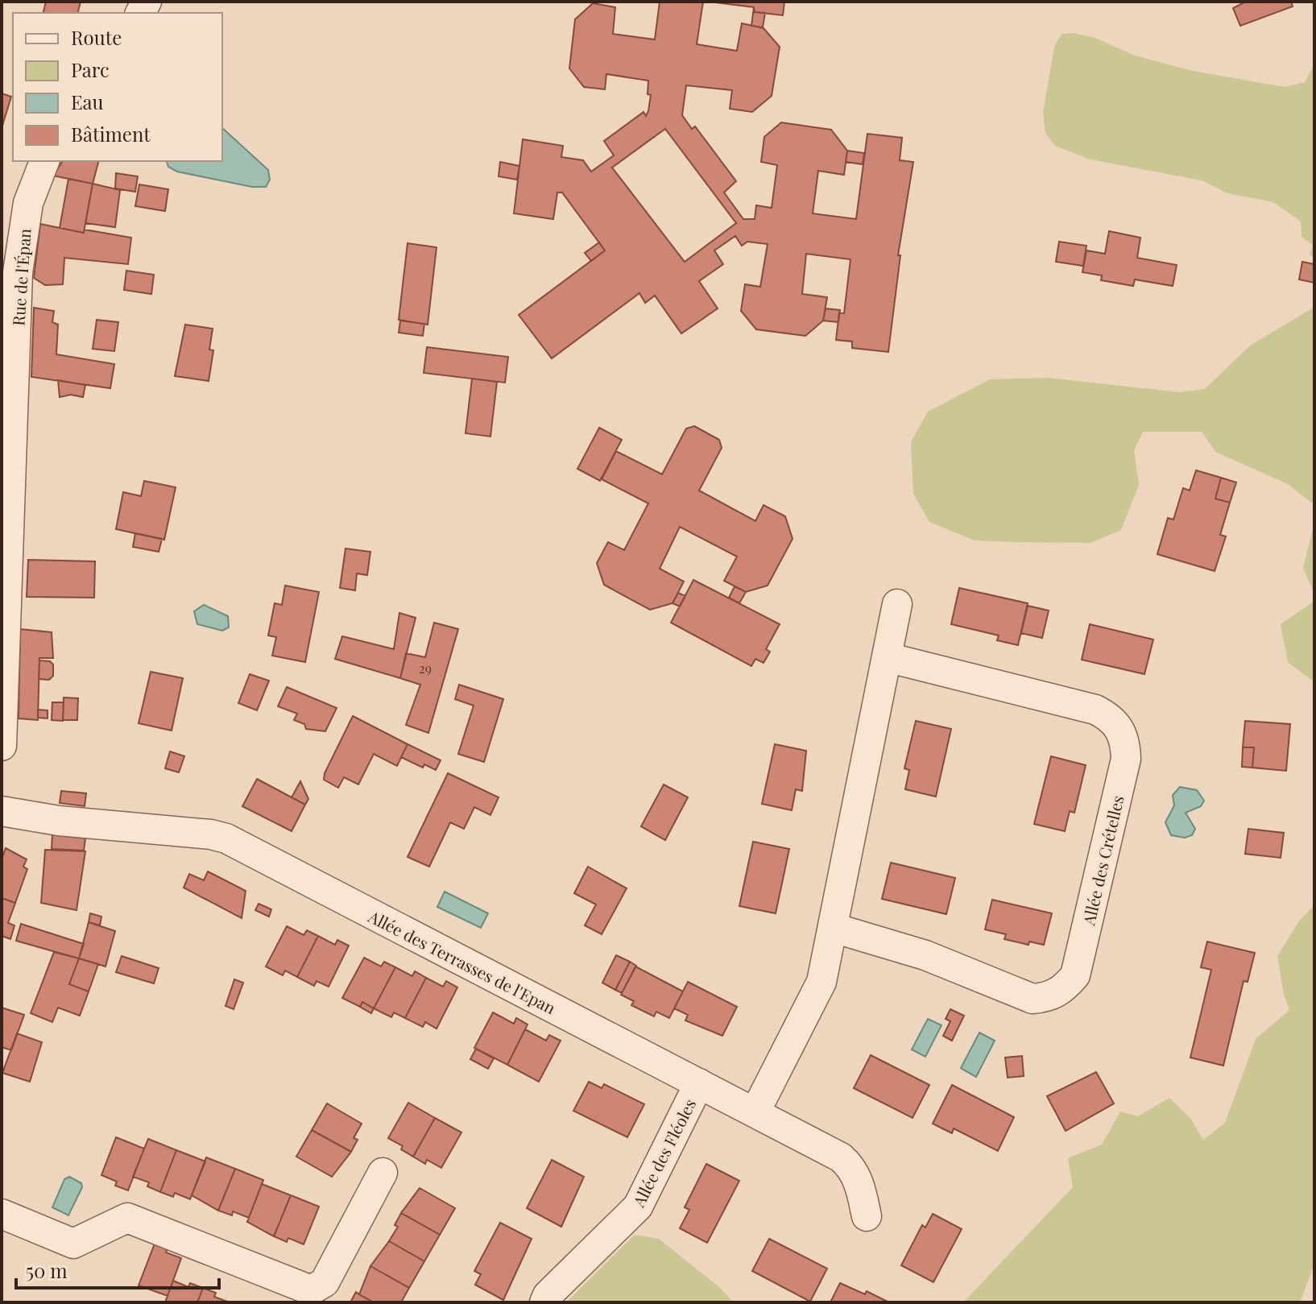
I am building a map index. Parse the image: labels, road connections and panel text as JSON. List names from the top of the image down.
{
  "streets": {
    "street": [
      "Rue de l'Épan",
      "Allée des Crételles",
      "Allée des Terrasses de l'Epan",
      "Allée des Fléoles"
    ]
  },
  "crossings": [
    ["Allée des Terrasses de l'Epan", "Allée des Fléoles"]
  ],
  "house_numbers": ["29"],
  "legend": [
    "Route",
    "Parc",
    "Eau",
    "Bâtiment"
  ],
  "scale_bar": "50 m"
}
